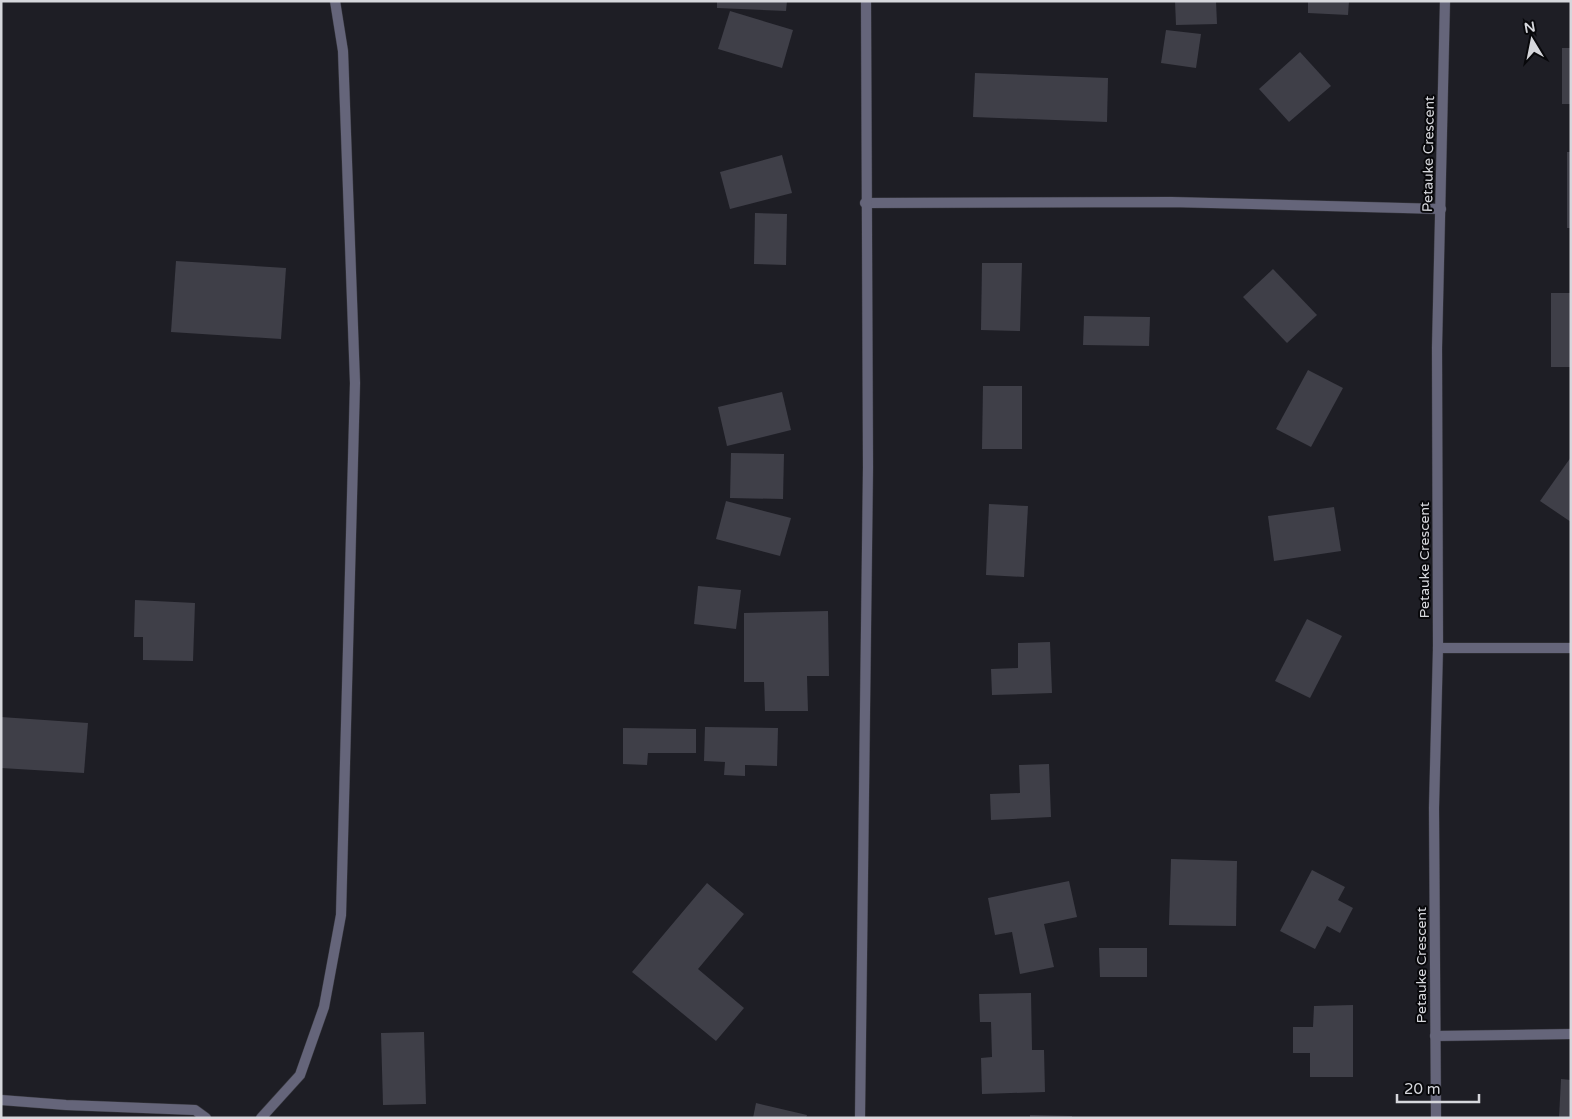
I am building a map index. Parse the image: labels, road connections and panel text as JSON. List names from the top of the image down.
{
  "streets": {
    "street": ["Petauke Crescent"]
  },
  "scale_bar": "20 m",
  "north": "top"
}
